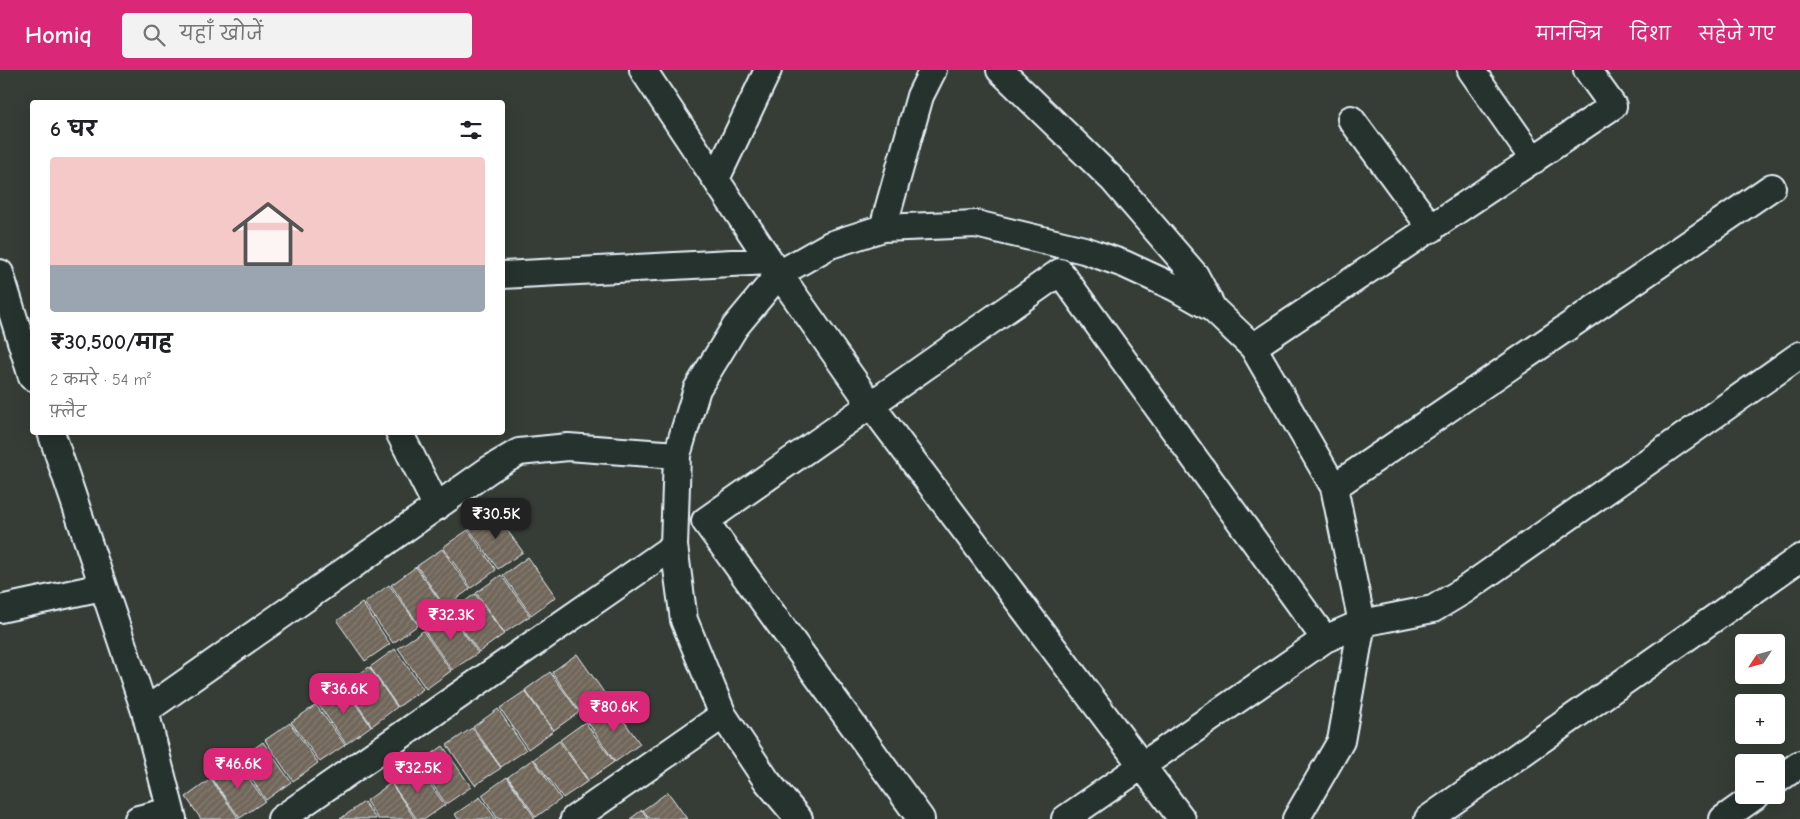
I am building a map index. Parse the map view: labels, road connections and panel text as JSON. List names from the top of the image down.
{
  "north": "bottom left",
  "page": {
    "header": "Homiq",
    "search": "यहाँ खोजें",
    "nav": ["मानचित्र", "दिशा", "सहेजे गए"],
    "heading": "6 घर",
    "list": [
      {
        "name": "₹30,500/माह",
        "note": "2 कमरे · 54 m² · फ़्लैट"
      }
    ],
    "price": [
      "₹30.5K",
      "₹32.3K",
      "₹36.6K",
      "₹80.6K",
      "₹46.6K",
      "₹32.5K"
    ],
    "map_buttons": ["+", "−"]
  }
}
